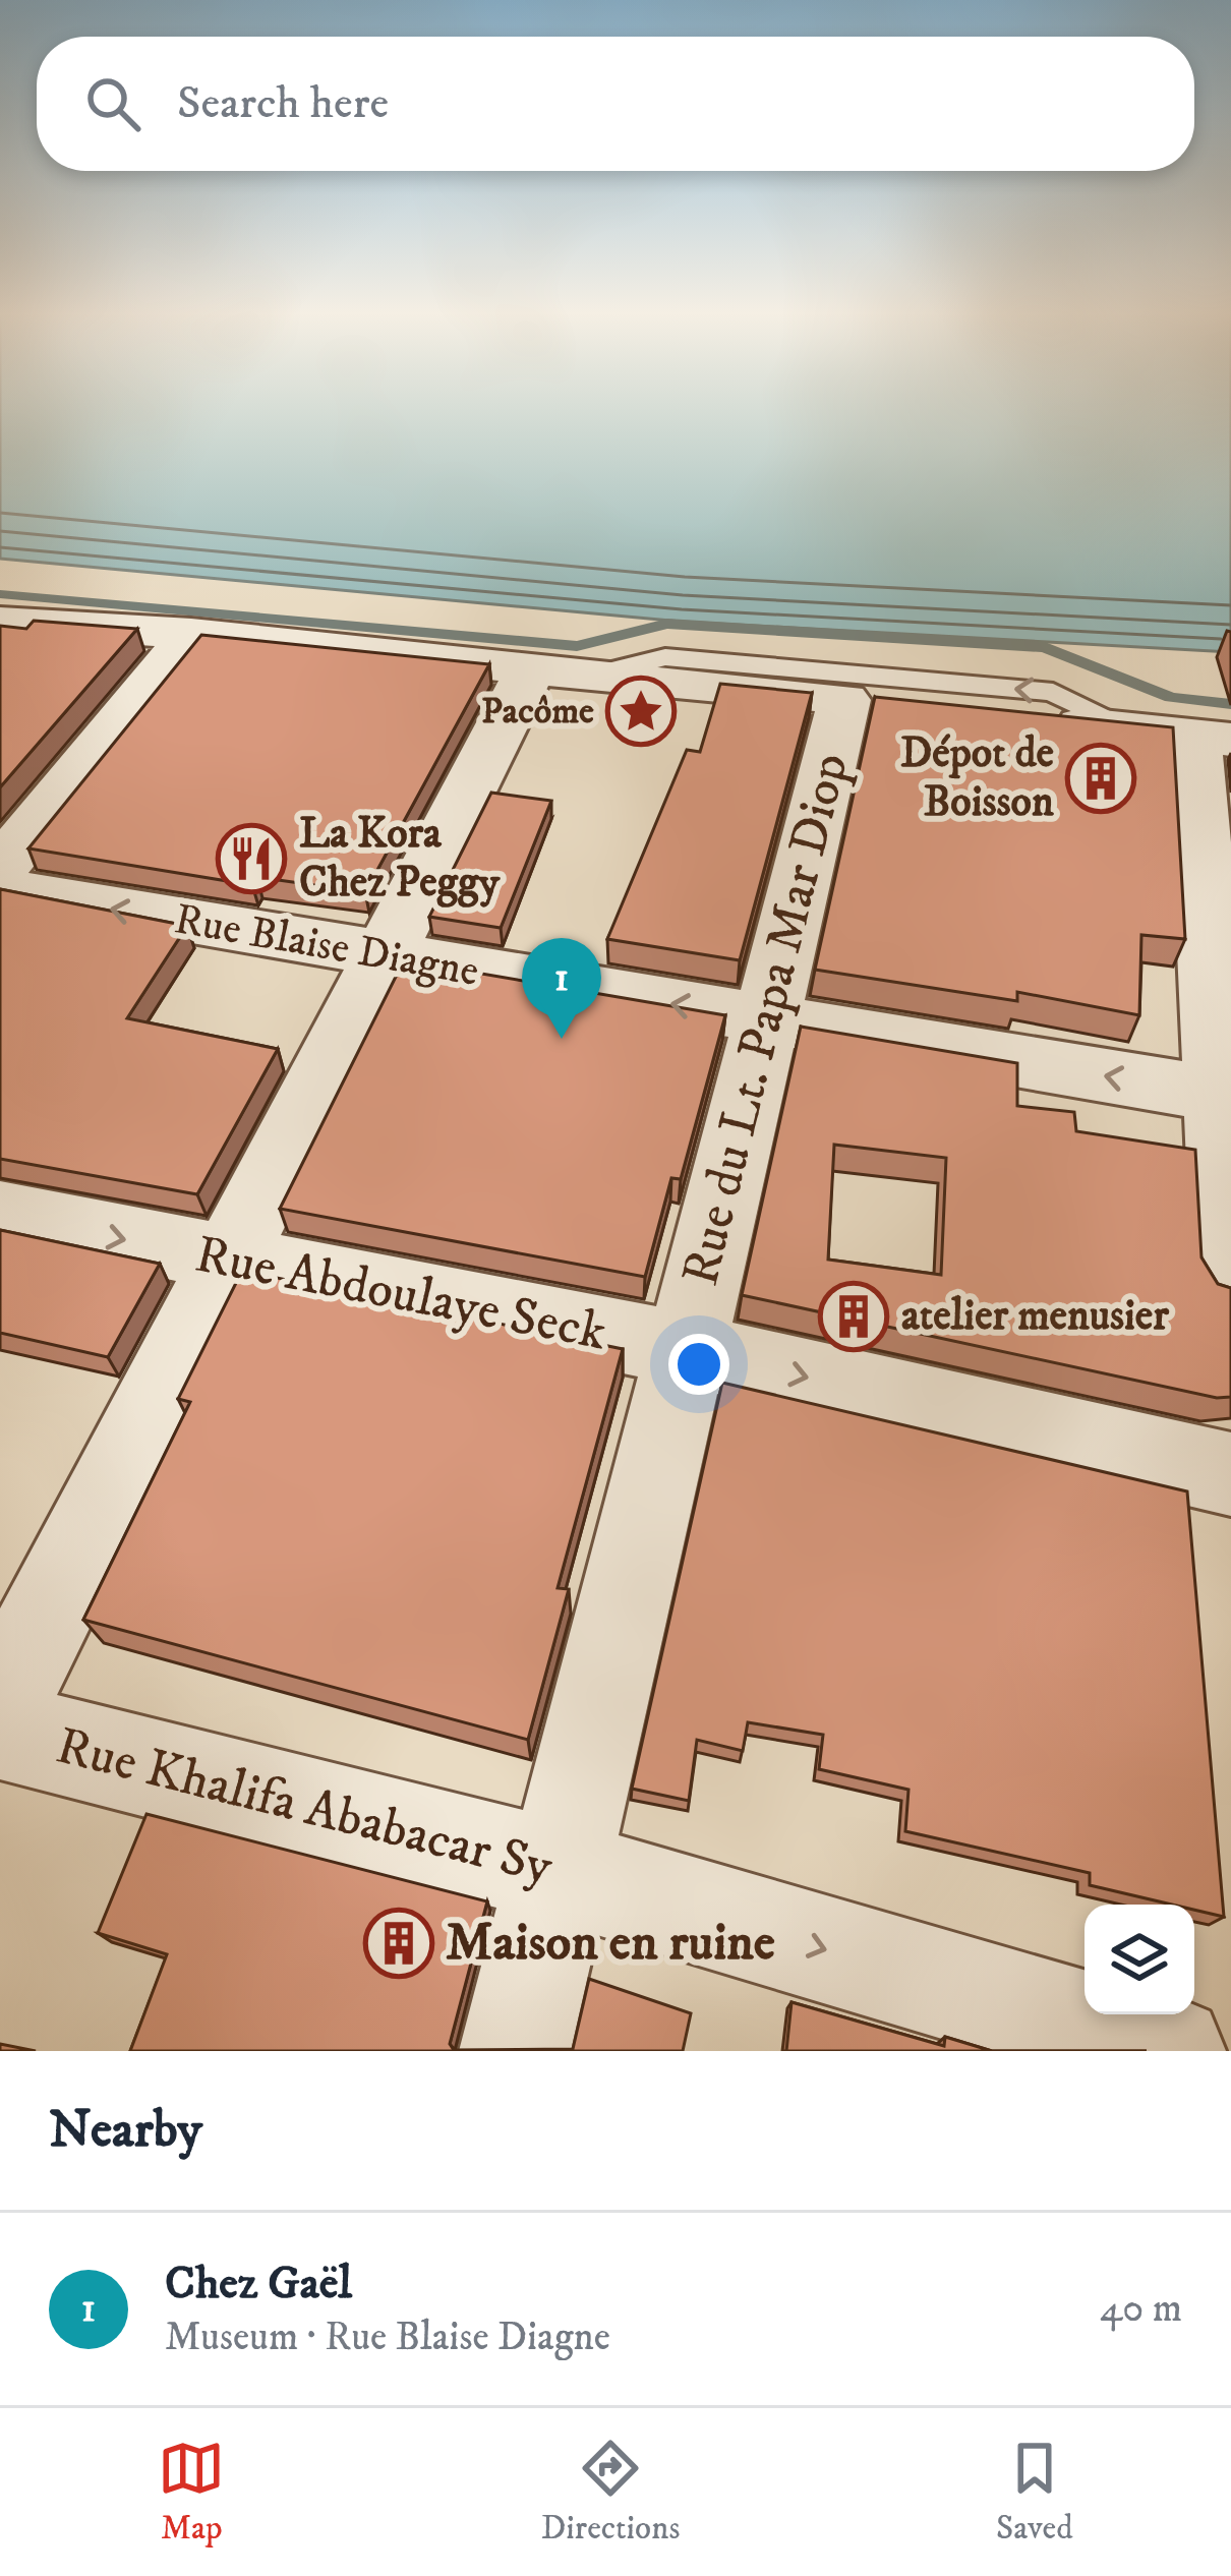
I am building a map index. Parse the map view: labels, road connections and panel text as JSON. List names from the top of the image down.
{
  "streets": {
    "street": [
      "Rue Blaise Diagne",
      "Rue du Lt. Papa Mar Diop",
      "Rue Abdoulaye Seck",
      "Rue Khalifa Ababacar Sy"
    ]
  },
  "crossings": [
    ["Rue Blaise Diagne", "Rue du Lt. Papa Mar Diop"],
    ["Rue du Lt. Papa Mar Diop", "Rue Abdoulaye Seck"],
    ["Rue du Lt. Papa Mar Diop", "Rue Khalifa Ababacar Sy"]
  ],
  "one_way": ["Rue Abdoulaye Seck", "Rue Khalifa Ababacar Sy"],
  "places": {
    "place": ["Pacôme"],
    "building": ["Dépot de Boisson", "atelier menusier", "Maison en ruine"],
    "restaurant": ["La Kora Chez Peggy"]
  },
  "page": {
    "search": "Search here",
    "pins": "1",
    "heading": "Nearby",
    "list": [
      {
        "mark": "1",
        "name": "Chez Gaël",
        "note": "Museum · Rue Blaise Diagne",
        "value": "40 m"
      }
    ],
    "nav": ["Map", "Directions", "Saved"]
  }
}
